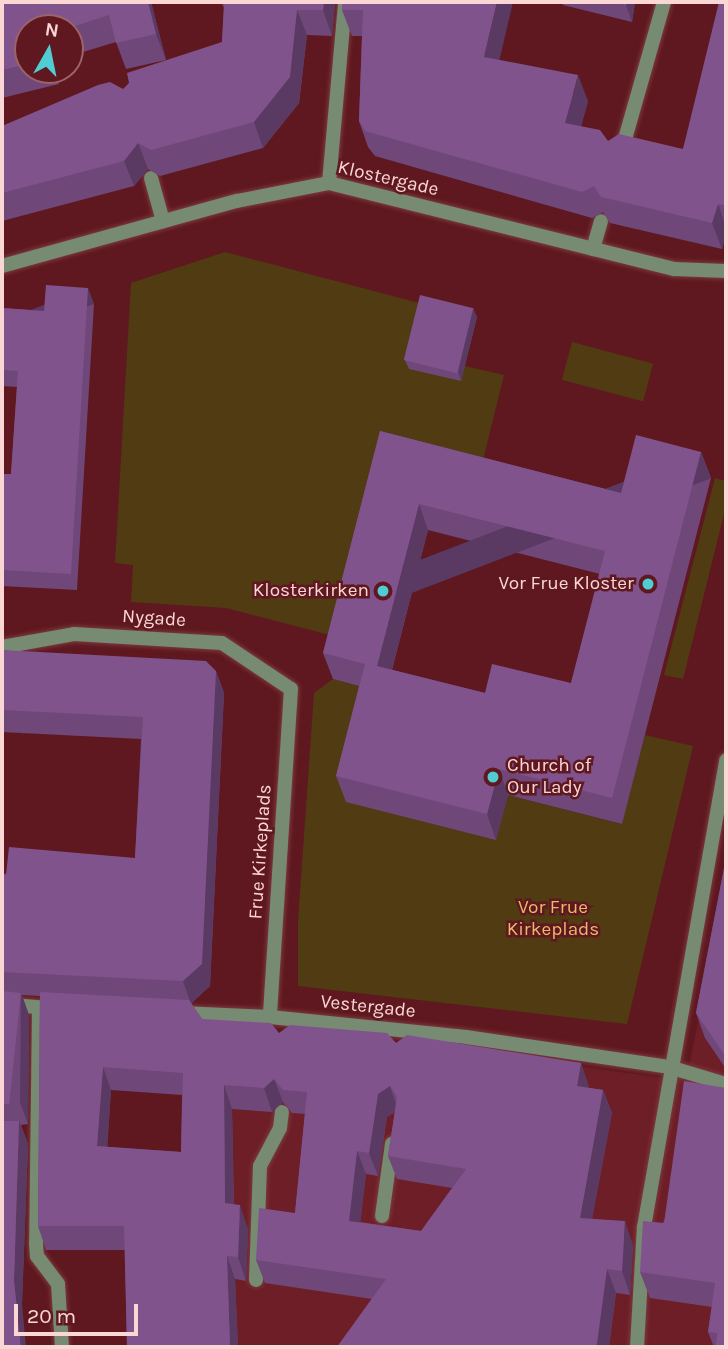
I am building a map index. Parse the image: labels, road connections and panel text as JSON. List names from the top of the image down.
{
  "streets": {
    "street": [
      "Klostergade",
      "Nygade",
      "Frue Kirkeplads",
      "Vestergade"
    ]
  },
  "crossings": [
    ["Nygade", "Frue Kirkeplads"],
    ["Frue Kirkeplads", "Vestergade"]
  ],
  "parks": ["Vor Frue Kirkeplads"],
  "places": ["Vor Frue Kloster", "Klosterkirken", "Church of Our Lady"],
  "scale_bar": "20 m",
  "north": "top"
}
